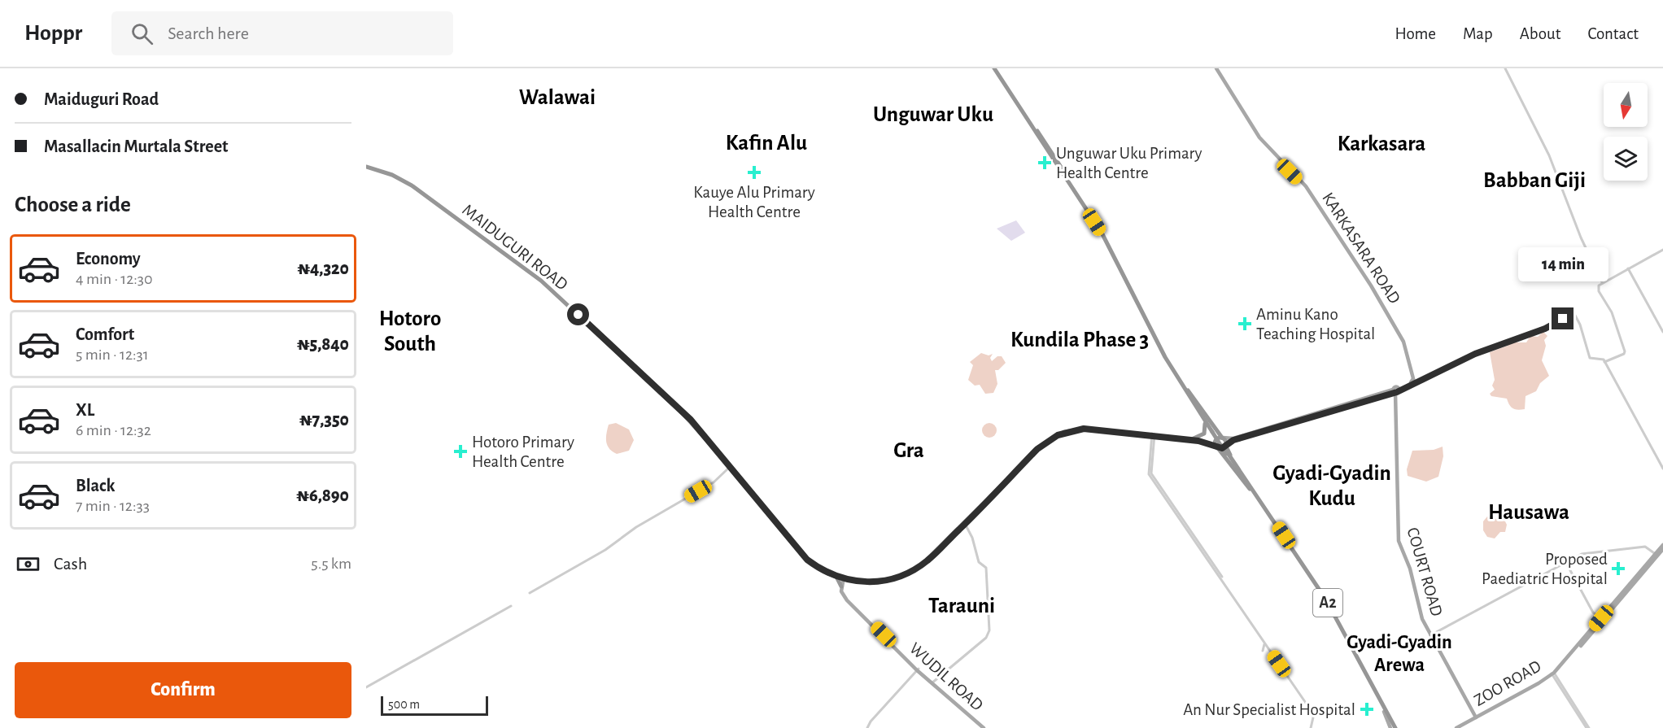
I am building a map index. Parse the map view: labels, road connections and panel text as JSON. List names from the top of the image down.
{
  "streets": {
    "highway": ["MAIDUGURI ROAD", "A2"],
    "main road": [
      "KARKASARA ROAD",
      "COURT ROAD",
      "WUDIL ROAD",
      "ZOO ROAD"
    ]
  },
  "crossings": [
    ["MAIDUGURI ROAD", "A2"],
    ["COURT ROAD", "ZOO ROAD"]
  ],
  "districts": [
    "Walawai",
    "Unguwar Uku",
    "Kafin Alu",
    "Karkasara",
    "Babban Giji",
    "Hotoro South",
    "Kundila Phase 3",
    "Gra",
    "Gyadi-Gyadin Kudu",
    "Hausawa",
    "Tarauni",
    "Gyadi-Gyadin Arewa"
  ],
  "places": {
    "health": [
      "Unguwar Uku Primary Health Centre",
      "Kauye Alu Primary Health Centre",
      "Aminu Kano Teaching Hospital",
      "Hotoro Primary Health Centre",
      "Proposed Paediatric Hospital",
      "An Nur Specialist Hospital"
    ]
  },
  "scale_bar": "500 m",
  "north": "bottom",
  "page": {
    "header": "Hoppr",
    "search": "Search here",
    "nav": [
      "Home",
      "Map",
      "About",
      "Contact"
    ],
    "banner": ["Maiduguri Road", "Masallacin Murtala Street"],
    "heading": "Choose a ride",
    "list": [
      {
        "name": "Economy",
        "note": "4 min · 12:30",
        "value": "₦4,320"
      },
      {
        "name": "Comfort",
        "note": "5 min · 12:31",
        "value": "₦5,840"
      },
      {
        "name": "XL",
        "note": "6 min · 12:32",
        "value": "₦7,350"
      },
      {
        "name": "Black",
        "note": "7 min · 12:33",
        "value": "₦6,890"
      }
    ],
    "bubble": "14 min",
    "pay": ["Cash", "5.5 km"],
    "buttons": "Confirm",
    "scale": "500 m"
  }
}
